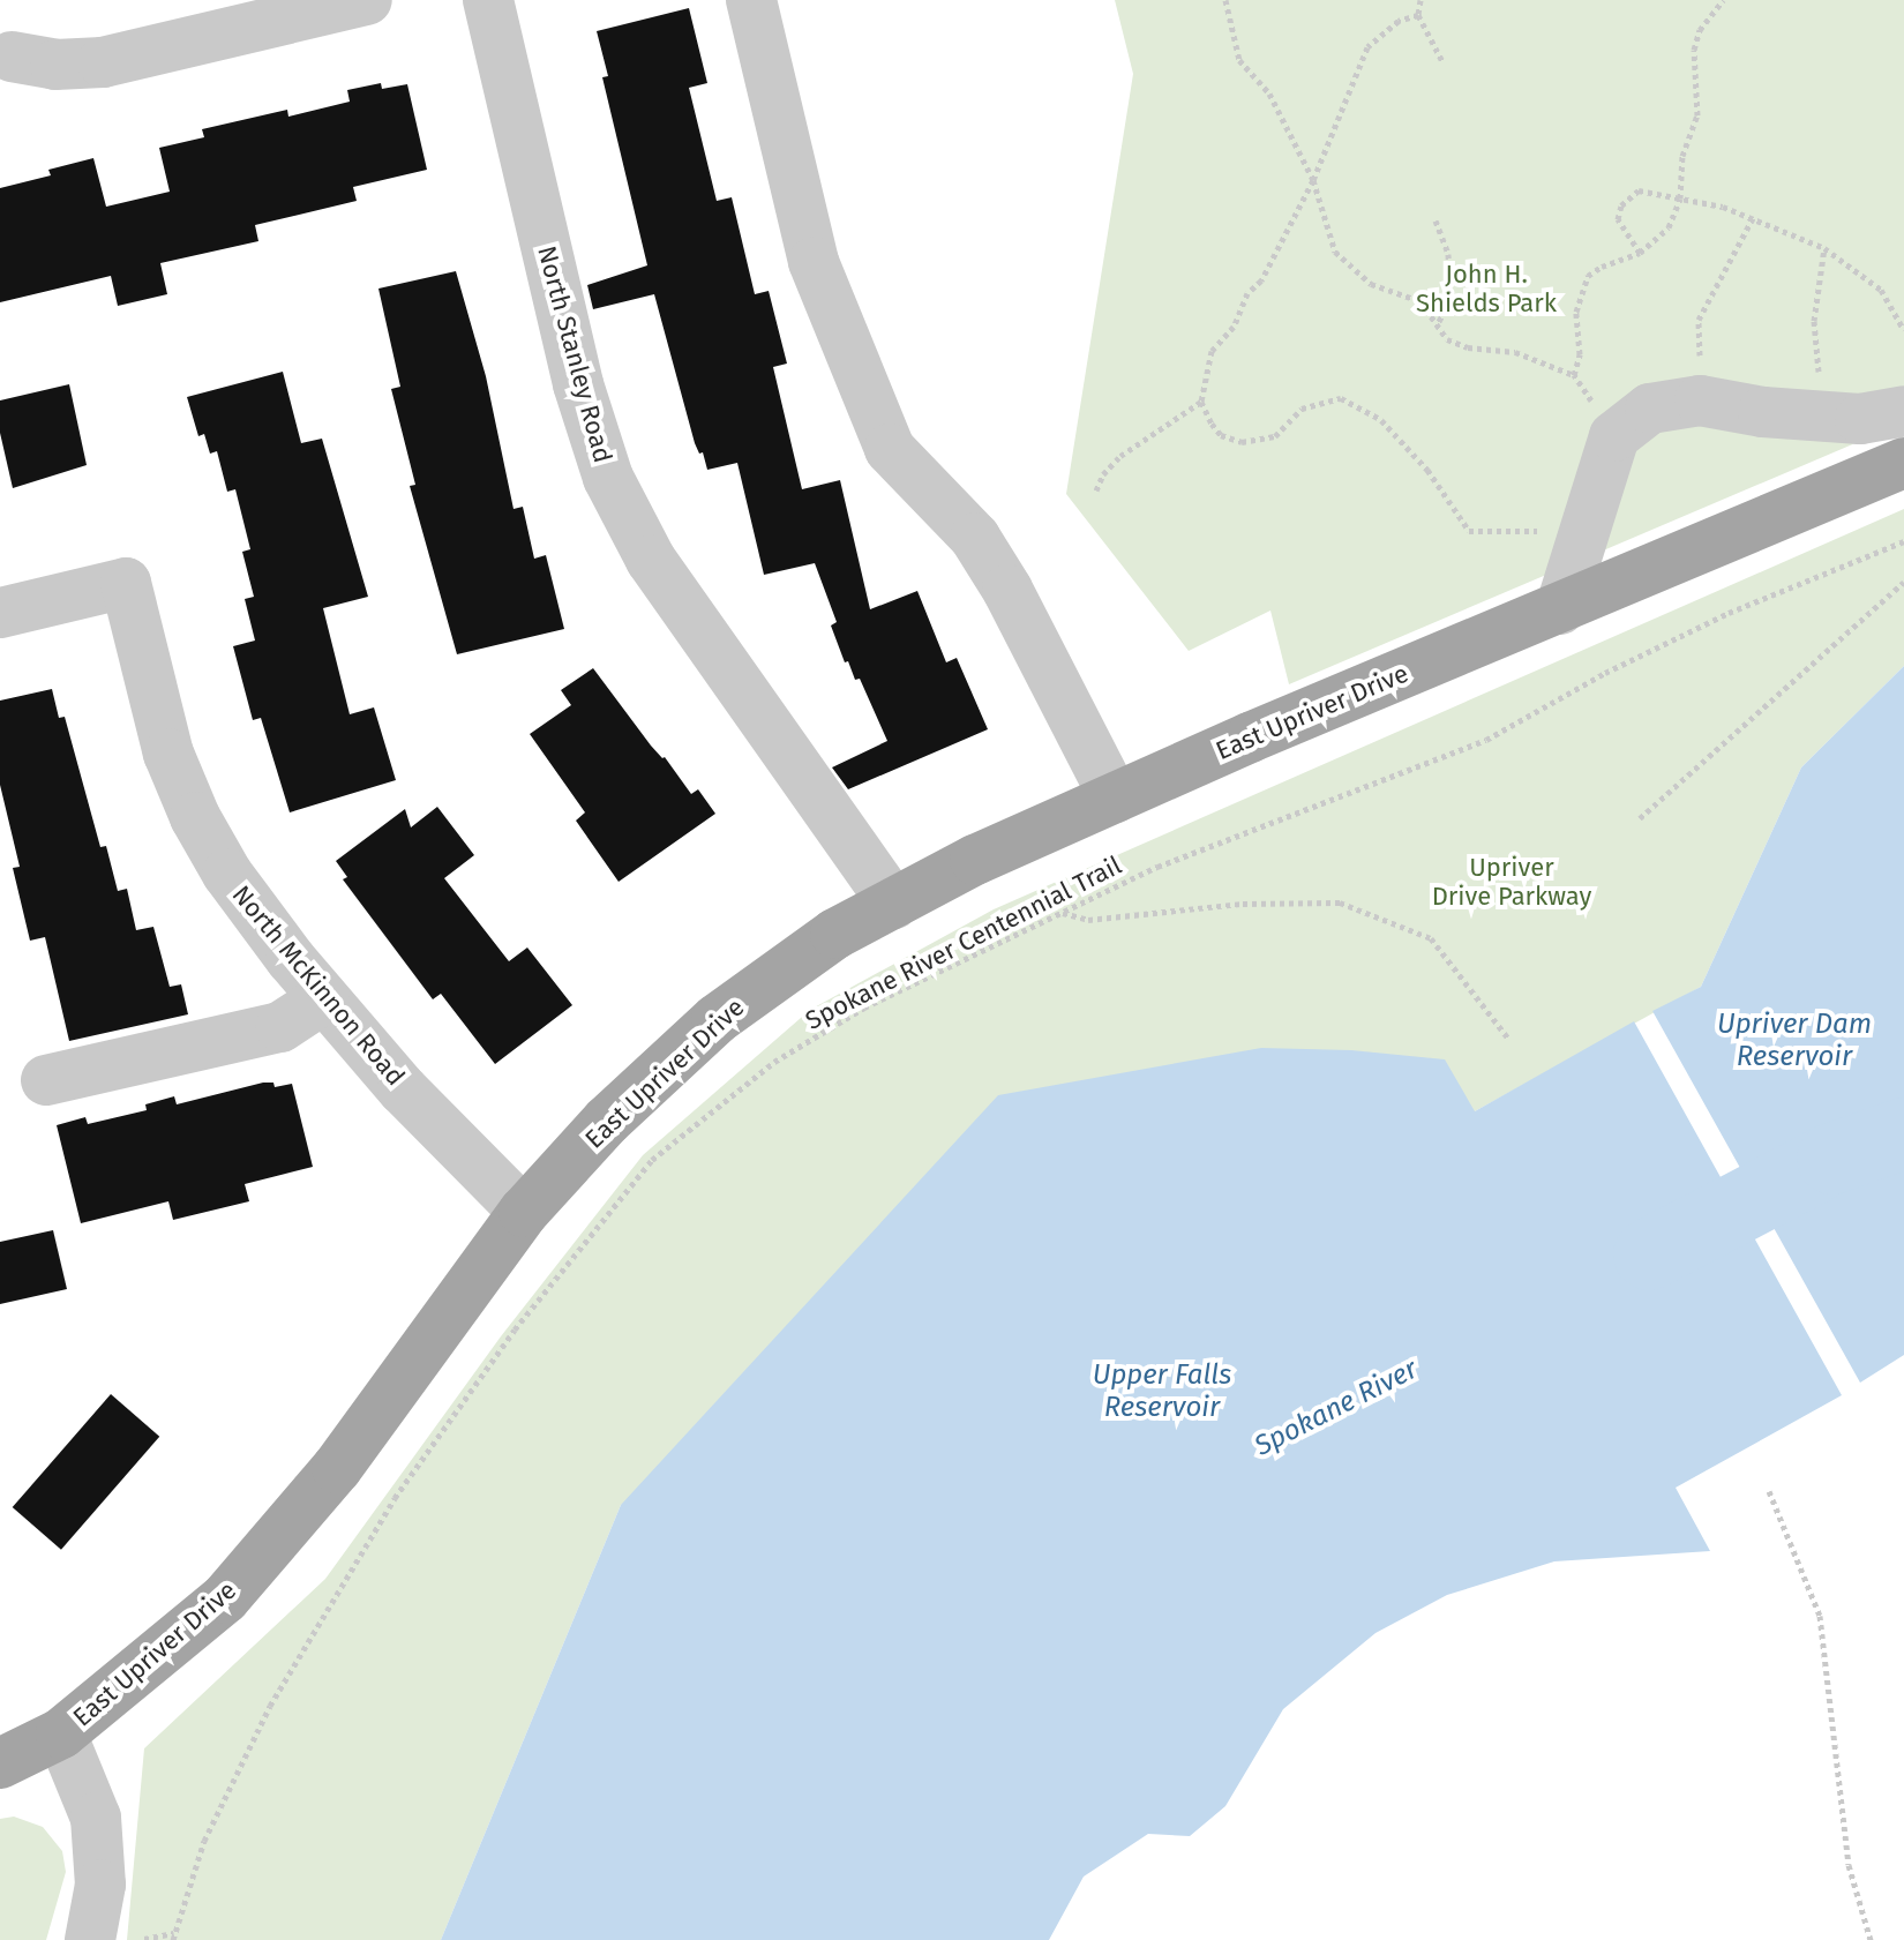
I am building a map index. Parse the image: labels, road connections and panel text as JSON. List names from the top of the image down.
{
  "streets": {
    "main road": ["East Upriver Drive"],
    "street": ["North Stanley Road", "North McKinnon Road"],
    "path": ["Spokane River Centennial Trail"]
  },
  "crossings": [
    ["North Stanley Road", "East Upriver Drive"],
    ["East Upriver Drive", "North McKinnon Road"]
  ],
  "water": ["Upriver Dam Reservoir", "Upper Falls Reservoir", "Spokane River"],
  "parks": ["John H. Shields Park", "Upriver Drive Parkway"]
}
